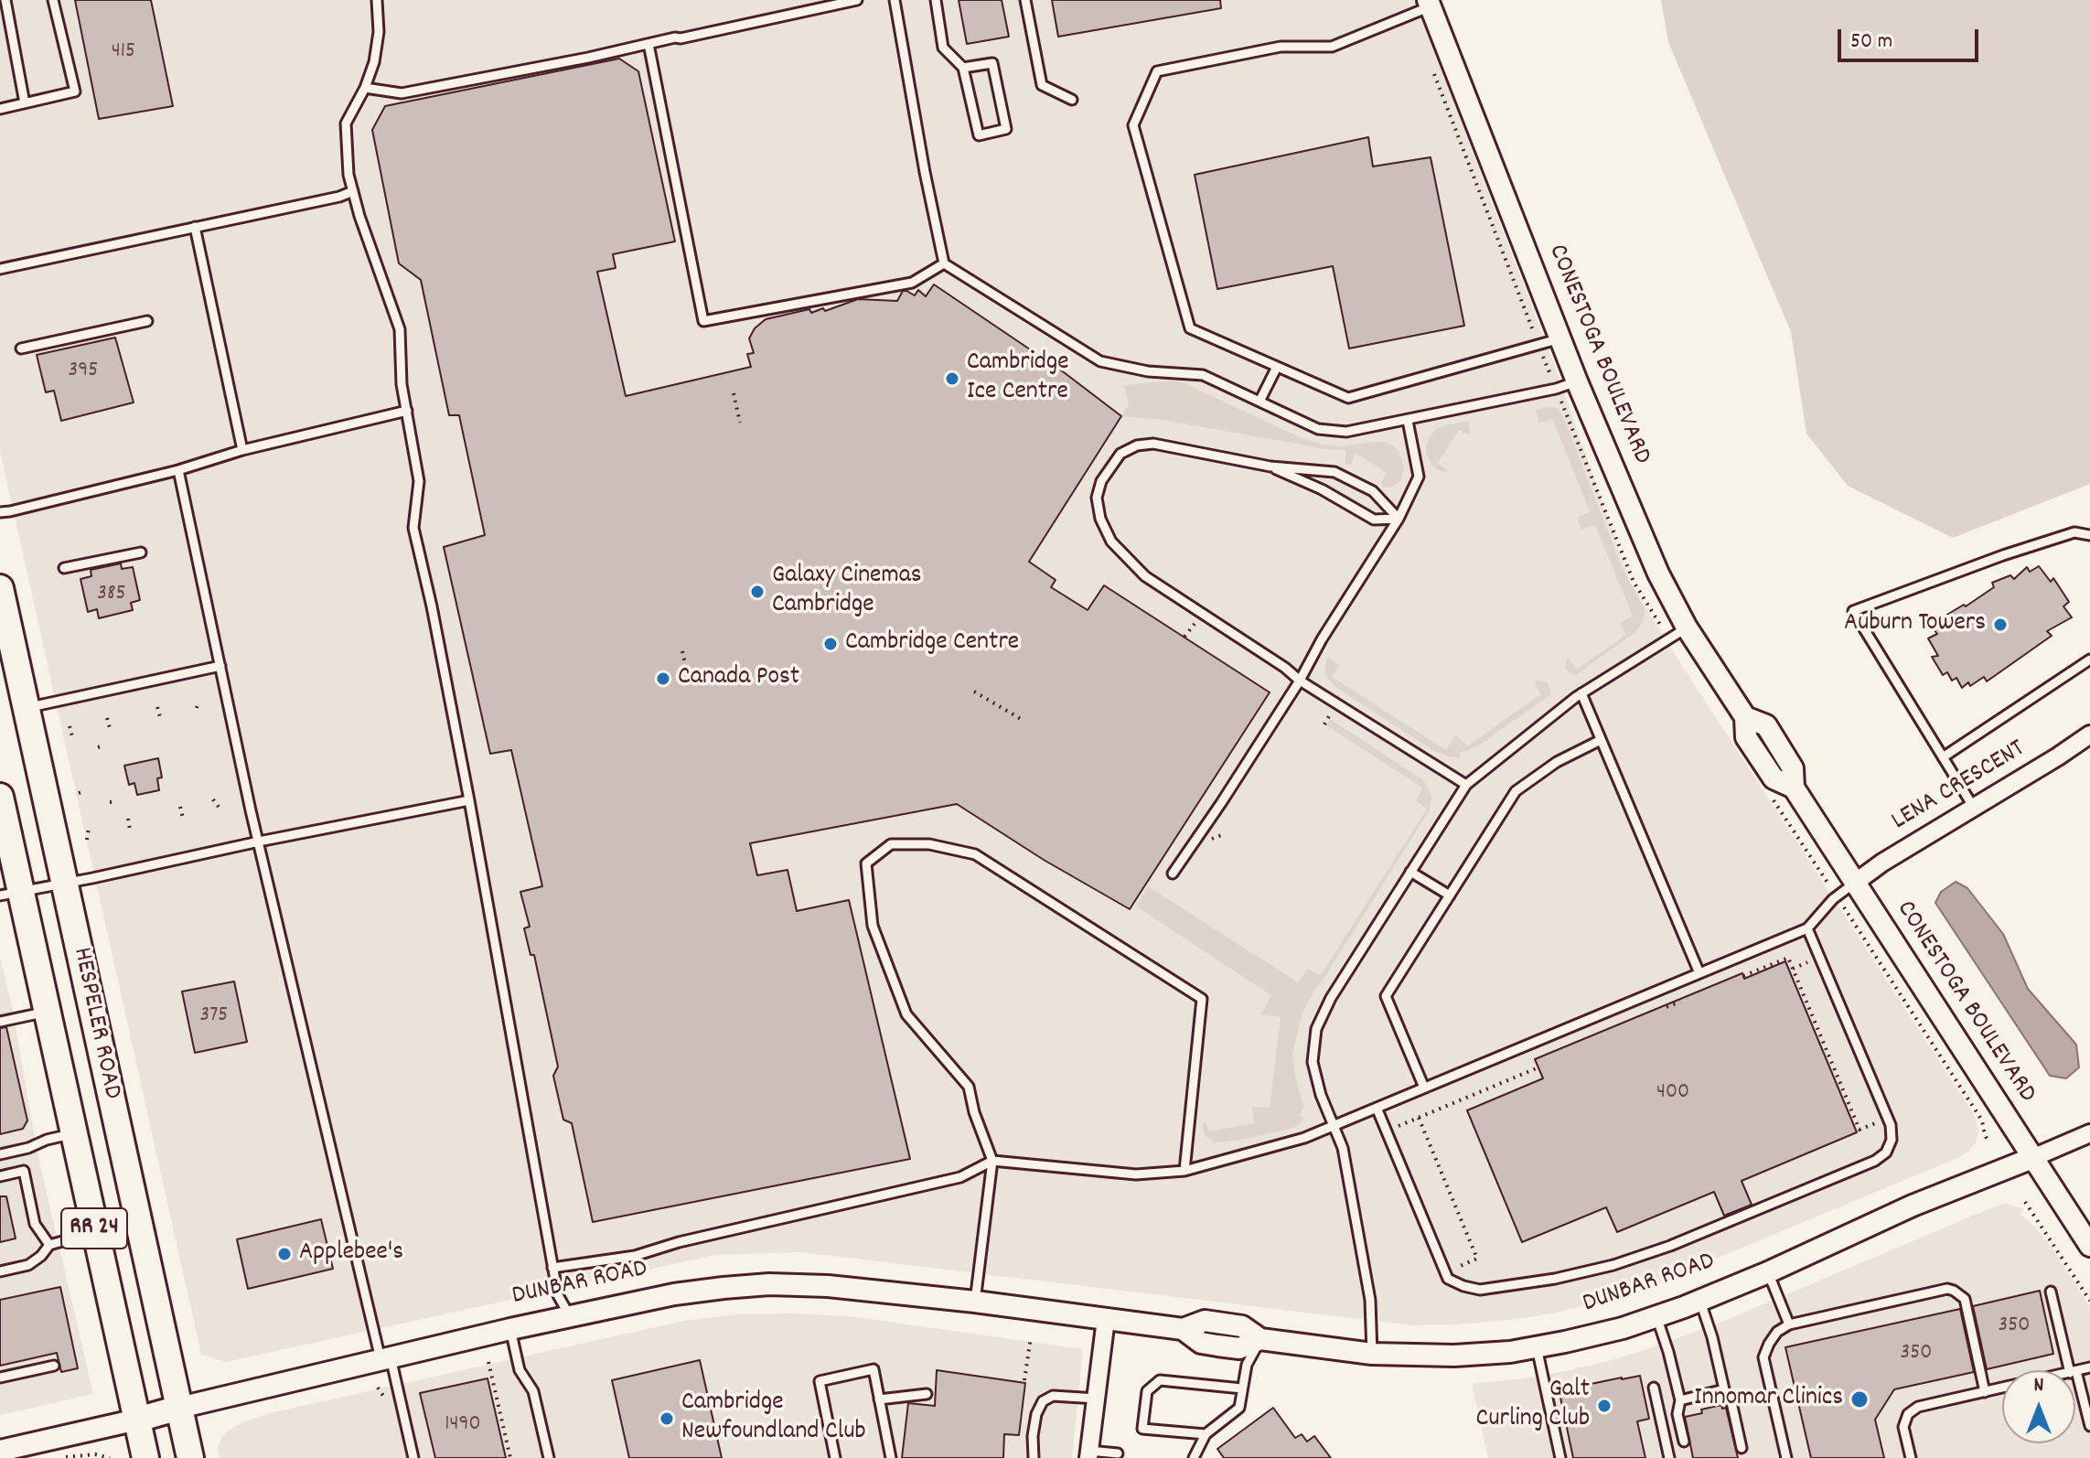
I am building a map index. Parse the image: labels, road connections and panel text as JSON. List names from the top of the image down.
{
  "streets": {
    "main road": ["HESPELER ROAD", "RR 24", "DUNBAR ROAD"],
    "street": ["CONESTOGA BOULEVARD", "LENA CRESCENT"]
  },
  "crossings": [
    ["CONESTOGA BOULEVARD", "LENA CRESCENT"],
    ["CONESTOGA BOULEVARD", "DUNBAR ROAD"],
    ["HESPELER ROAD", "DUNBAR ROAD"]
  ],
  "places": [
    "Cambridge Ice Centre",
    "Galaxy Cinemas Cambridge",
    "Auburn Towers",
    "Cambridge Centre",
    "Canada Post",
    "Applebee's",
    "Innomar Clinics",
    "Galt Curling Club",
    "Cambridge Newfoundland Club"
  ],
  "house_numbers": [
    "415",
    "395",
    "385",
    "375",
    "400",
    "350",
    "350",
    "1490"
  ],
  "scale_bar": "50 m",
  "north": "top"
}
